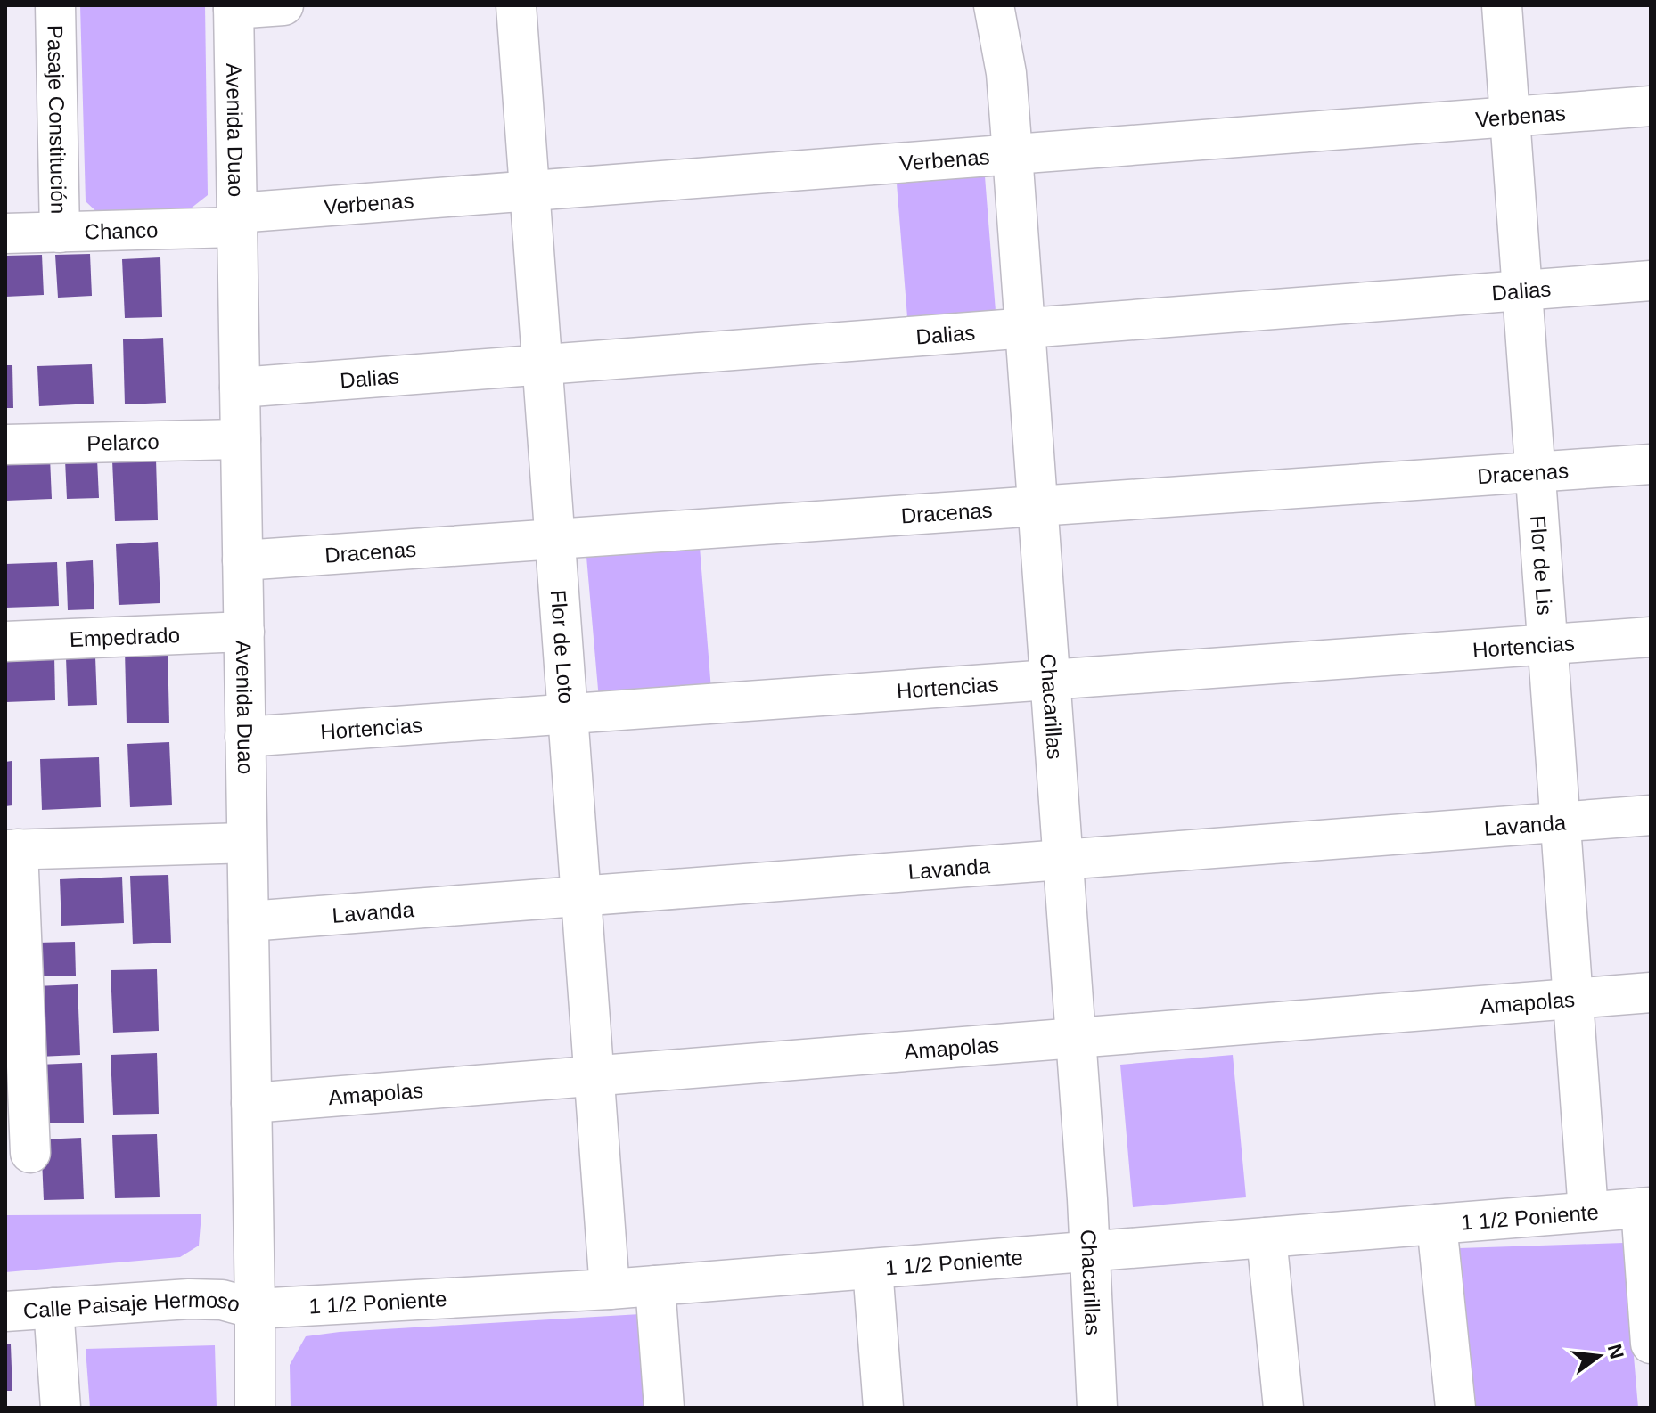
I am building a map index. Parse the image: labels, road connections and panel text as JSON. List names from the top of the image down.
{
  "streets": {
    "street": [
      "Verbenas",
      "Pasaje Constitución",
      "Avenida Duao",
      "Chanco",
      "Dalias",
      "Pelarco",
      "Dracenas",
      "Flor de Lis",
      "Empedrado",
      "Hortencias",
      "Flor de Loto",
      "Chacarillas",
      "Lavanda",
      "Amapolas",
      "1 1/2 Poniente",
      "Calle Paisaje Hermoso"
    ]
  },
  "crossings": [
    ["Verbenas", "Avenida Duao"],
    ["Verbenas", "Chanco"],
    ["Verbenas", "Flor de Lis"],
    ["Verbenas", "Flor de Loto"],
    ["Verbenas", "Chacarillas"],
    ["Pasaje Constitución", "Chanco"],
    ["Avenida Duao", "Chanco"],
    ["Avenida Duao", "Dalias"],
    ["Avenida Duao", "Pelarco"],
    ["Avenida Duao", "Dracenas"],
    ["Avenida Duao", "Empedrado"],
    ["Avenida Duao", "Hortencias"],
    ["Avenida Duao", "Lavanda"],
    ["Avenida Duao", "Amapolas"],
    ["Avenida Duao", "1 1/2 Poniente"],
    ["Avenida Duao", "Calle Paisaje Hermoso"],
    ["Dalias", "Flor de Lis"],
    ["Dalias", "Flor de Loto"],
    ["Dalias", "Chacarillas"],
    ["Dracenas", "Flor de Lis"],
    ["Dracenas", "Flor de Loto"],
    ["Dracenas", "Chacarillas"],
    ["Flor de Lis", "Hortencias"],
    ["Flor de Lis", "Lavanda"],
    ["Flor de Lis", "Amapolas"],
    ["Flor de Lis", "1 1/2 Poniente"],
    ["Hortencias", "Flor de Loto"],
    ["Hortencias", "Chacarillas"],
    ["Flor de Loto", "Lavanda"],
    ["Flor de Loto", "Amapolas"],
    ["Flor de Loto", "1 1/2 Poniente"],
    ["Chacarillas", "Lavanda"],
    ["Chacarillas", "Amapolas"],
    ["Chacarillas", "1 1/2 Poniente"],
    ["1 1/2 Poniente", "Calle Paisaje Hermoso"]
  ],
  "north": "right"
}
